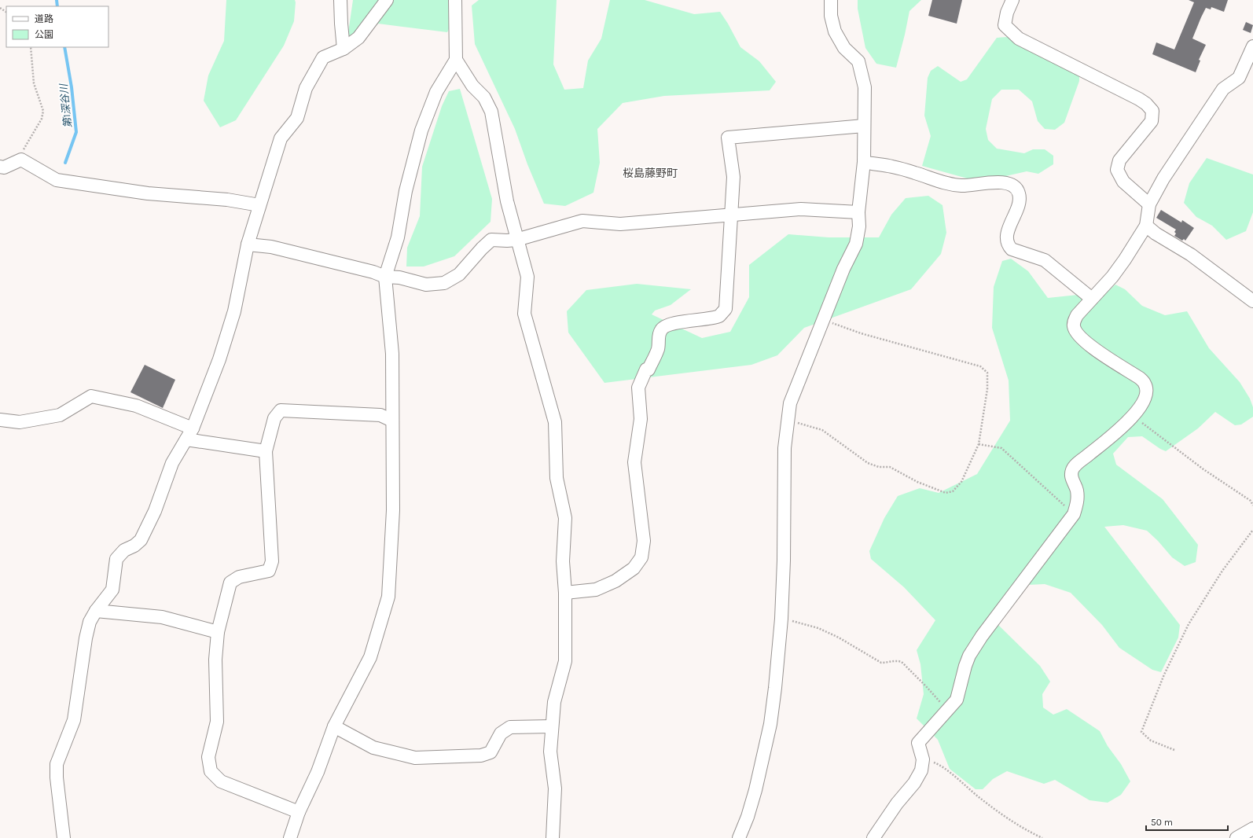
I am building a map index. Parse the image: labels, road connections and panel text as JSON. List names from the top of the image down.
{
  "districts": ["桜島藤野町"],
  "water": ["第1深谷川"],
  "legend": ["道路", "公園"],
  "scale_bar": "50 m"
}
